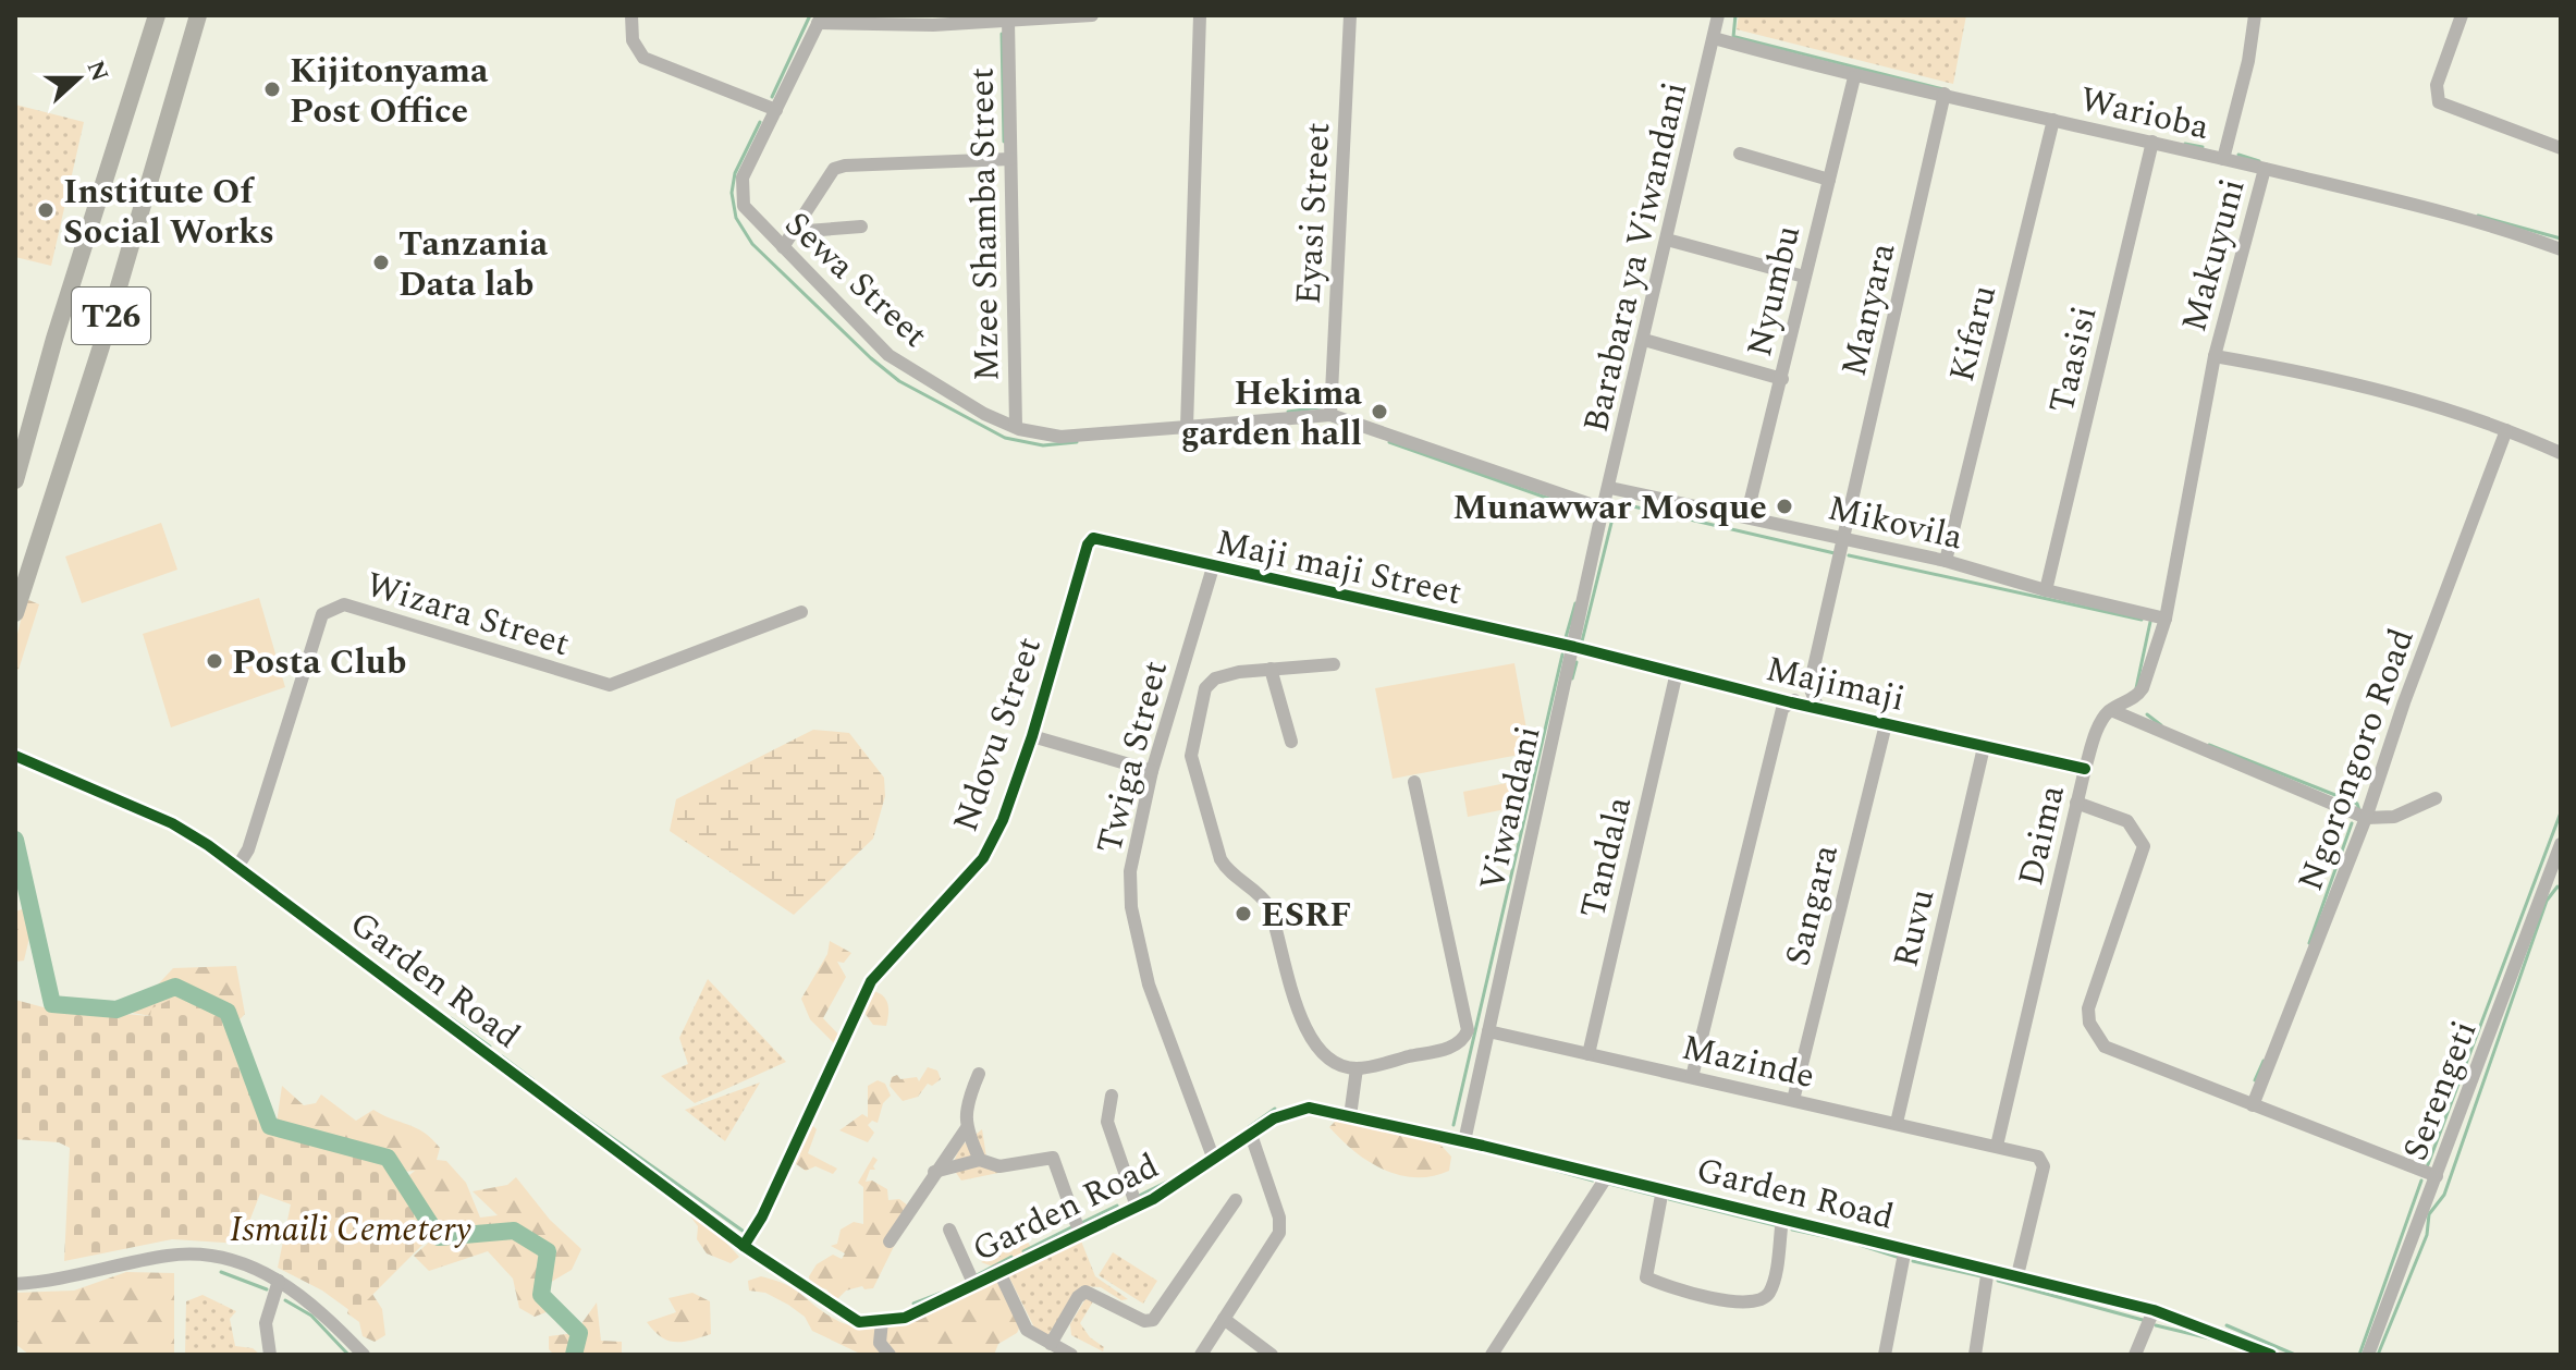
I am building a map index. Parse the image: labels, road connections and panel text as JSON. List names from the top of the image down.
{
  "streets": {
    "highway": ["T26"],
    "street": [
      "Warioba",
      "Eyasi Street",
      "Mzee Shamba Street",
      "Makuyuni",
      "Barabara ya Viwandani",
      "Sewa Street",
      "Nyumbu",
      "Manyara",
      "Kifaru",
      "Taasisi",
      "Mikovila",
      "Maji maji Street",
      "Wizara Street",
      "Majimaji",
      "Ndovu Street",
      "Twiga Street",
      "Ngorongoro Road",
      "Viwandani",
      "Daima",
      "Tandala",
      "Sangara",
      "Ruvu",
      "Garden Road",
      "Mazinde",
      "Serengeti"
    ]
  },
  "crossings": [
    ["Warioba", "Makuyuni"],
    ["Warioba", "Barabara ya Viwandani"],
    ["Warioba", "Nyumbu"],
    ["Warioba", "Manyara"],
    ["Warioba", "Kifaru"],
    ["Warioba", "Taasisi"],
    ["Eyasi Street", "Sewa Street"],
    ["Mzee Shamba Street", "Sewa Street"],
    ["Makuyuni", "Daima"],
    ["Barabara ya Viwandani", "Mikovila"],
    ["Barabara ya Viwandani", "Viwandani"],
    ["Sewa Street", "Viwandani"],
    ["Nyumbu", "Mikovila"],
    ["Manyara", "Mikovila"],
    ["Kifaru", "Mikovila"],
    ["Taasisi", "Mikovila"],
    ["Mikovila", "Viwandani"],
    ["Mikovila", "Daima"],
    ["Maji maji Street", "Majimaji"],
    ["Maji maji Street", "Ndovu Street"],
    ["Maji maji Street", "Twiga Street"],
    ["Maji maji Street", "Viwandani"],
    ["Wizara Street", "Garden Road"],
    ["Majimaji", "Viwandani"],
    ["Majimaji", "Daima"],
    ["Majimaji", "Tandala"],
    ["Majimaji", "Sangara"],
    ["Majimaji", "Ruvu"],
    ["Ndovu Street", "Garden Road"],
    ["Twiga Street", "Garden Road"],
    ["Viwandani", "Garden Road"],
    ["Viwandani", "Mazinde"],
    ["Daima", "Mazinde"],
    ["Tandala", "Mazinde"],
    ["Sangara", "Mazinde"],
    ["Ruvu", "Mazinde"],
    ["Garden Road", "Mazinde"]
  ],
  "parks": ["Ismaili Cemetery"],
  "places": [
    "Kijitonyama Post Office",
    "Institute Of Social Works",
    "Tanzania Data lab",
    "Hekima garden hall",
    "Munawwar Mosque",
    "Posta Club",
    "ESRF"
  ],
  "north": "right"
}
